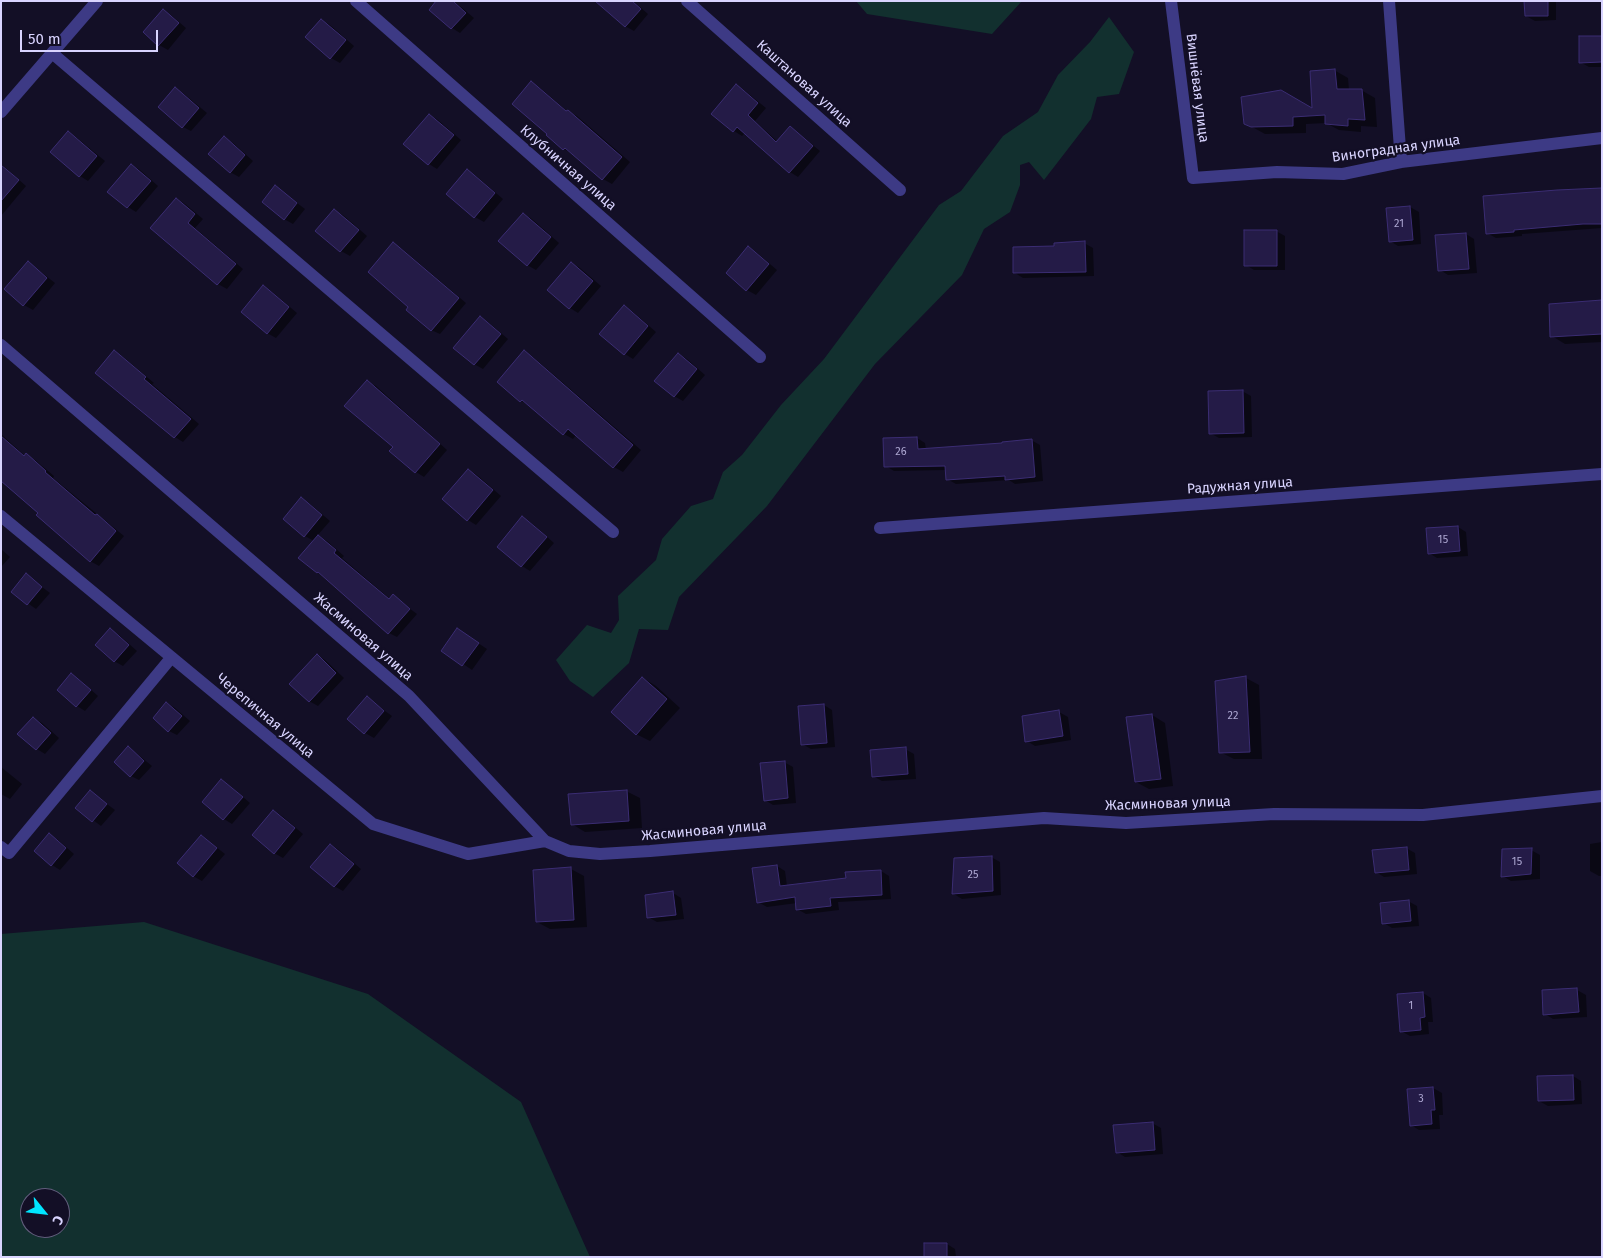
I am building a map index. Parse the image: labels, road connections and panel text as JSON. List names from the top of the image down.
{
  "streets": {
    "street": [
      "Каштановая улица",
      "Вишнёвая улица",
      "Виноградная улица",
      "Клубничная улица",
      "Радужная улица",
      "Жасминовая улица",
      "Черепичная улица"
    ]
  },
  "crossings": [
    ["Вишнёвая улица", "Виноградная улица"],
    ["Жасминовая улица", "Черепичная улица"]
  ],
  "house_numbers": [
    "21",
    "26",
    "15",
    "22",
    "15",
    "25",
    "1",
    "3"
  ],
  "scale_bar": "50 m",
  "north": "bottom right"
}
